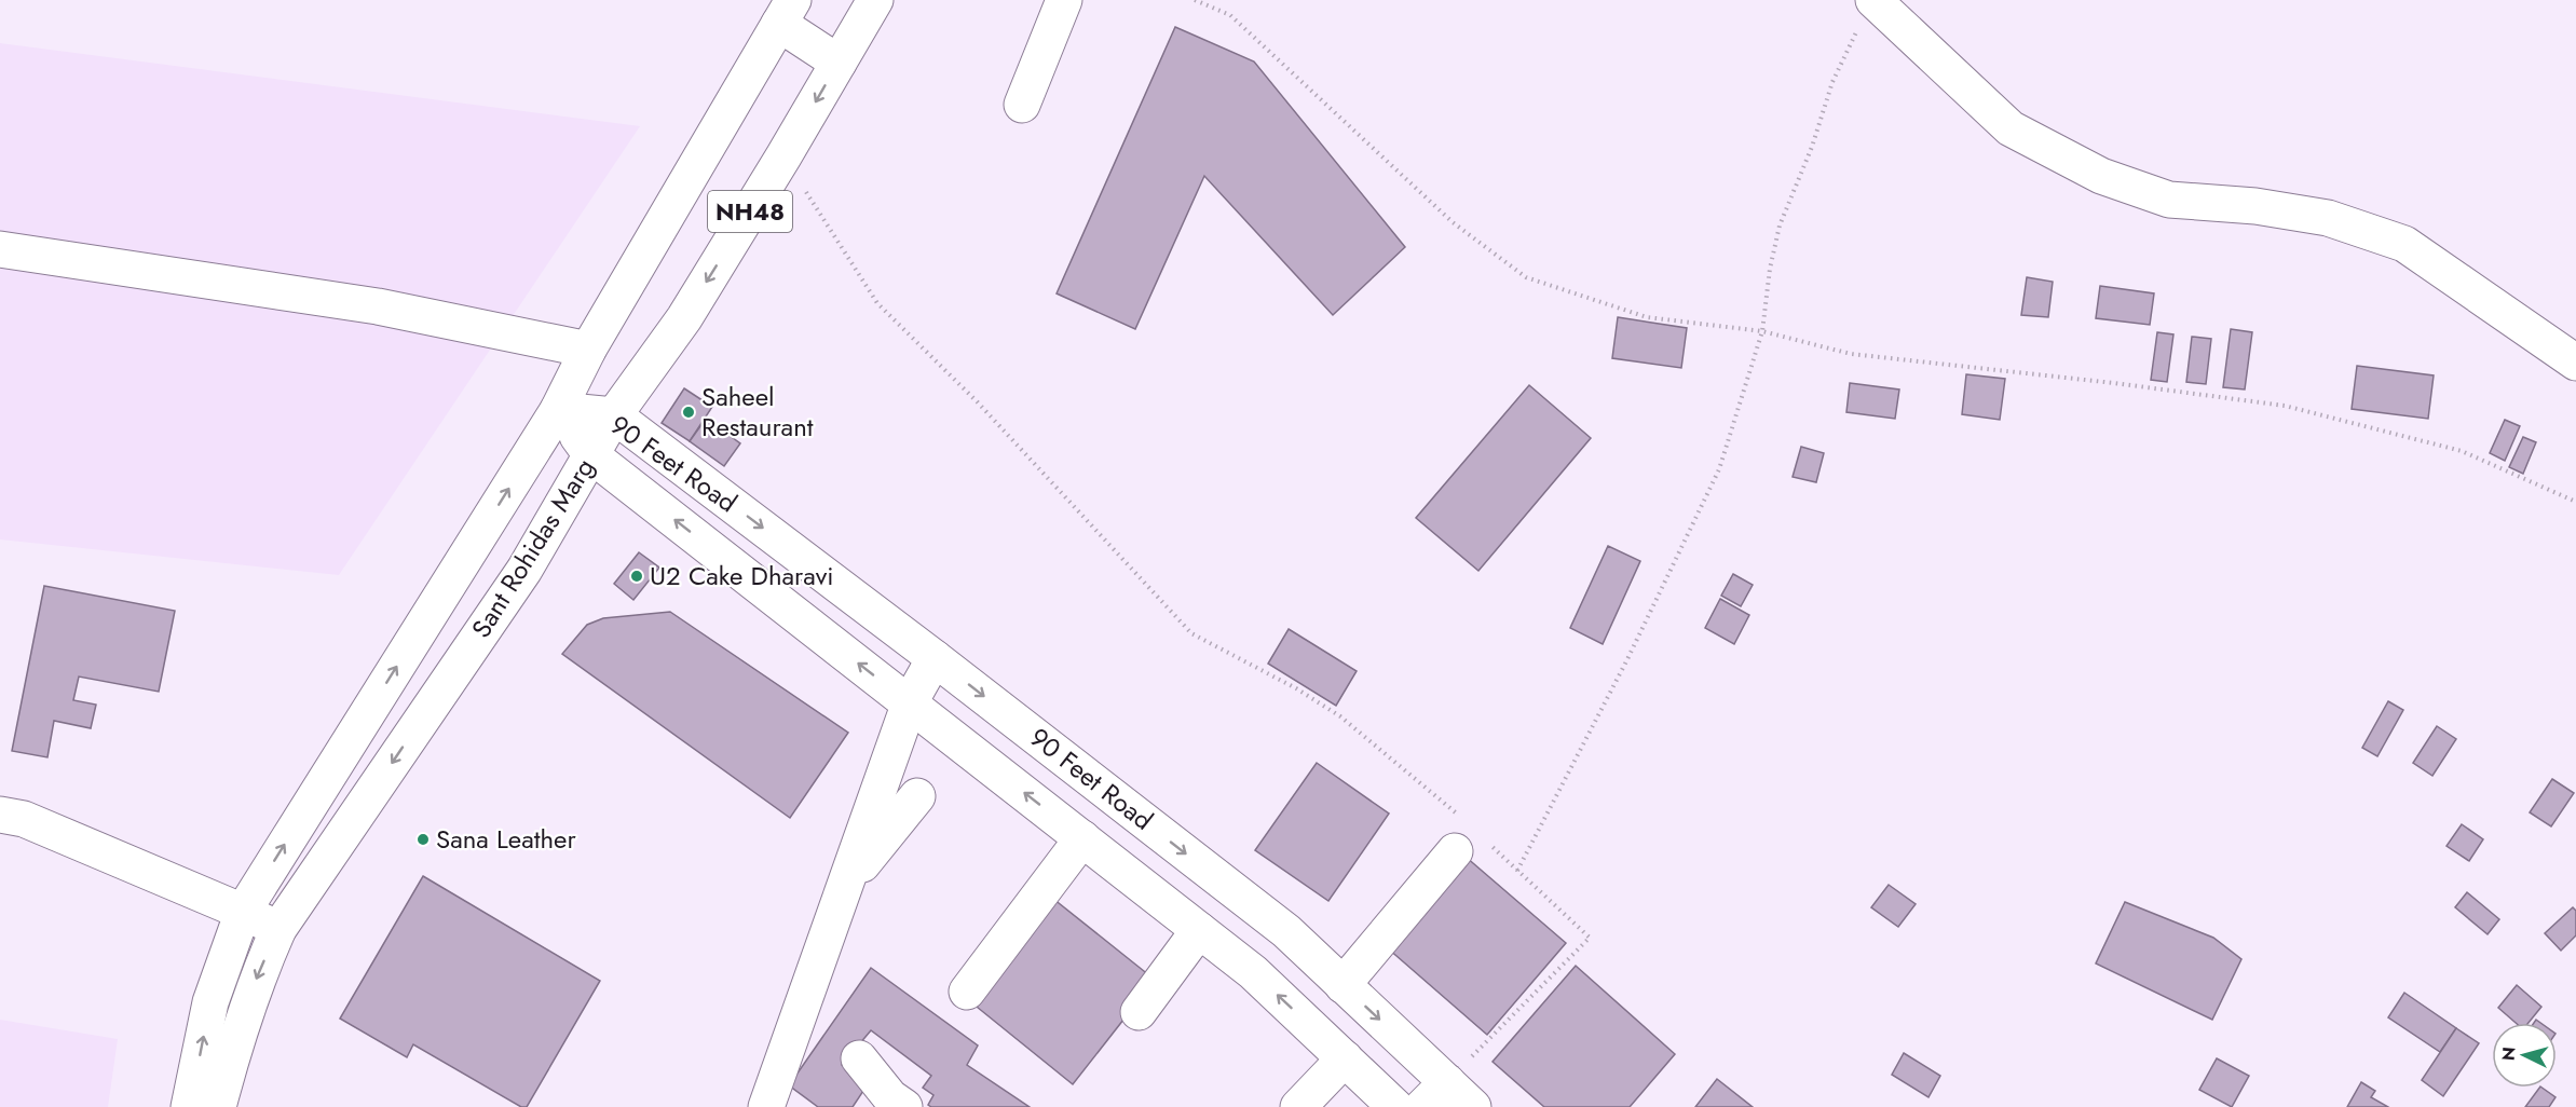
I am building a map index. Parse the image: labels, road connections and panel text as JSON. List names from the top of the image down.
{
  "streets": {
    "main road": ["NH48", "90 Feet Road", "Sant Rohidas Marg"]
  },
  "crossings": [
    ["90 Feet Road", "Sant Rohidas Marg"]
  ],
  "places": ["Saheel Restaurant", "U2 Cake Dharavi", "Sana Leather"],
  "north": "left"
}
